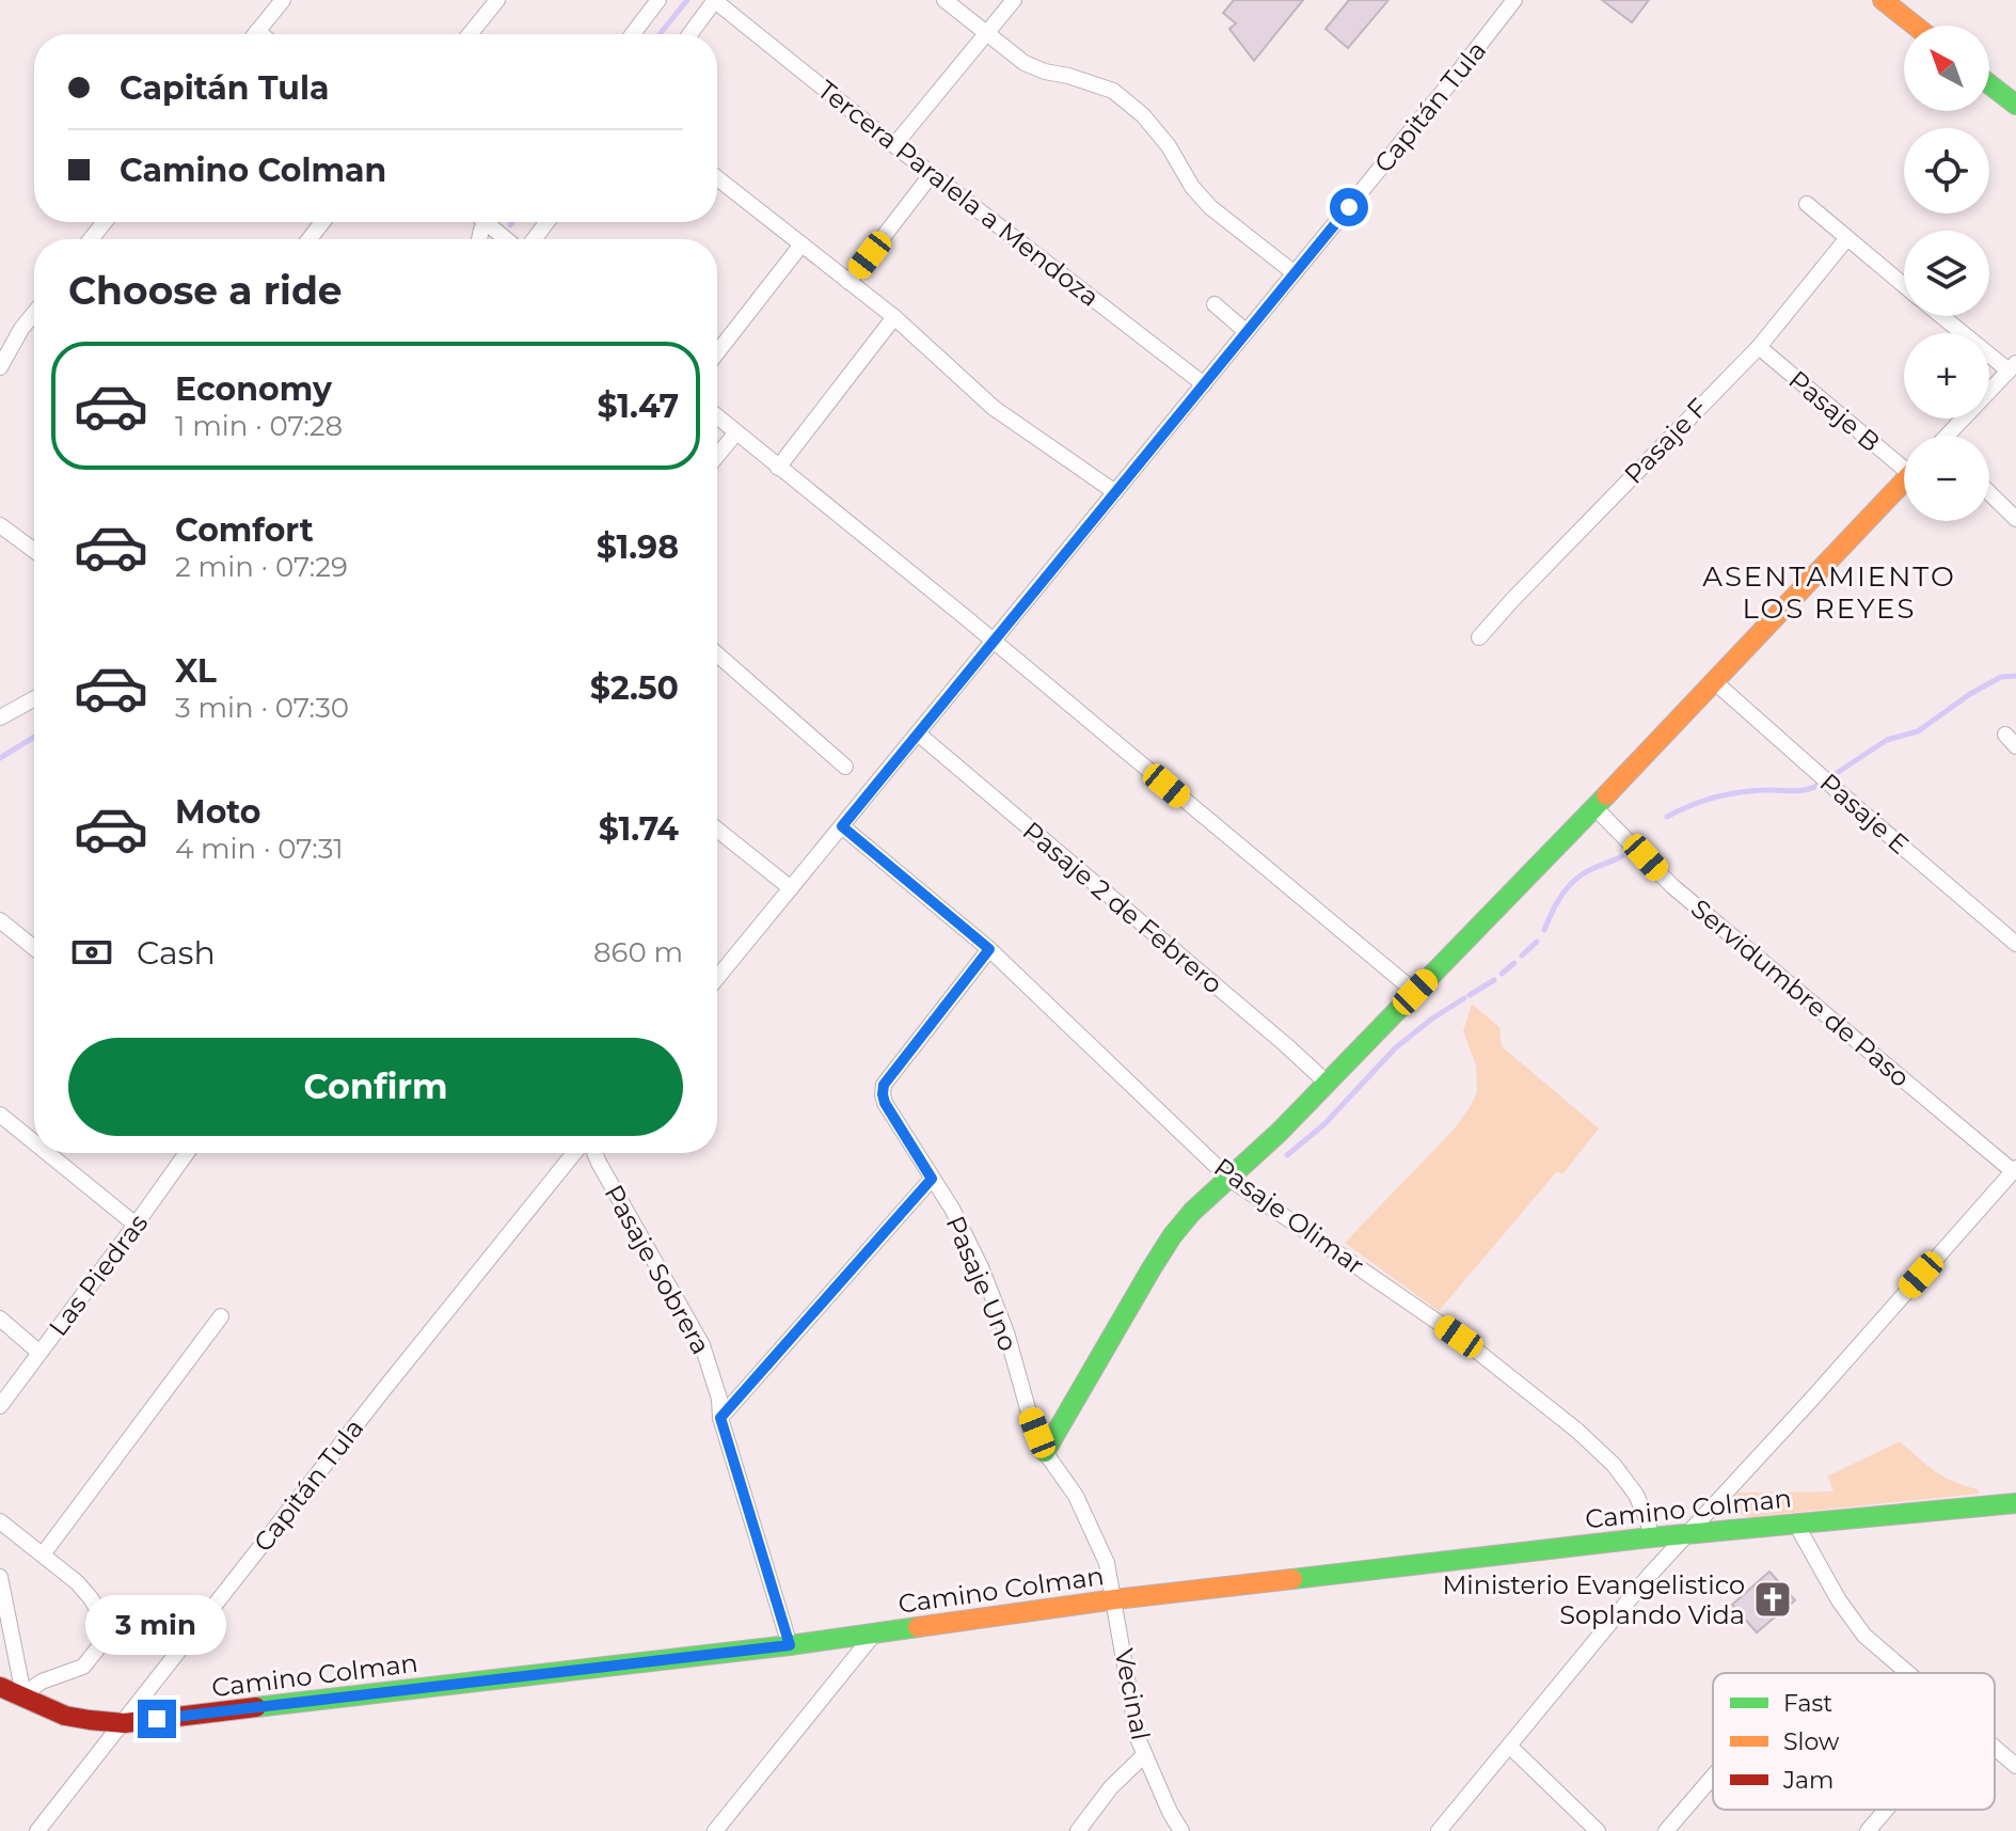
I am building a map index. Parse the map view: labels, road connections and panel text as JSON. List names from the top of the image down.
{
  "streets": {
    "street": [
      "Capitán Tula",
      "Tercera Paralela a Mendoza",
      "Pasaje B",
      "Pasaje F",
      "Pasaje E",
      "Pasaje 2 de Febrero",
      "Servidumbre de Paso",
      "Pasaje Olimar",
      "Pasaje Sobrera",
      "Las Piedras",
      "Pasaje Uno",
      "Camino Colman",
      "Vecinal"
    ]
  },
  "crossings": [
    ["Capitán Tula", "Tercera Paralela a Mendoza"],
    ["Capitán Tula", "Pasaje 2 de Febrero"],
    ["Capitán Tula", "Pasaje Olimar"],
    ["Capitán Tula", "Camino Colman"],
    ["Pasaje B", "Pasaje F"],
    ["Pasaje Olimar", "Pasaje Uno"],
    ["Pasaje Olimar", "Camino Colman"],
    ["Pasaje Sobrera", "Camino Colman"],
    ["Pasaje Uno", "Camino Colman"],
    ["Pasaje Uno", "Vecinal"],
    ["Camino Colman", "Vecinal"]
  ],
  "districts": ["ASENTAMIENTO LOS REYES"],
  "places": {
    "church": ["Ministerio Evangelistico Soplando Vida"]
  },
  "legend": ["Fast", "Slow", "Jam"],
  "north": "top left",
  "page": {
    "map_buttons": ["+", "−"],
    "banner": ["Capitán Tula", "Camino Colman"],
    "heading": "Choose a ride",
    "list": [
      {
        "name": "Economy",
        "note": "1 min · 07:28",
        "value": "$1.47"
      },
      {
        "name": "Comfort",
        "note": "2 min · 07:29",
        "value": "$1.98"
      },
      {
        "name": "XL",
        "note": "3 min · 07:30",
        "value": "$2.50"
      },
      {
        "name": "Moto",
        "note": "4 min · 07:31",
        "value": "$1.74"
      }
    ],
    "pay": ["Cash", "860 m"],
    "buttons": "Confirm",
    "bubble": "3 min"
  }
}
